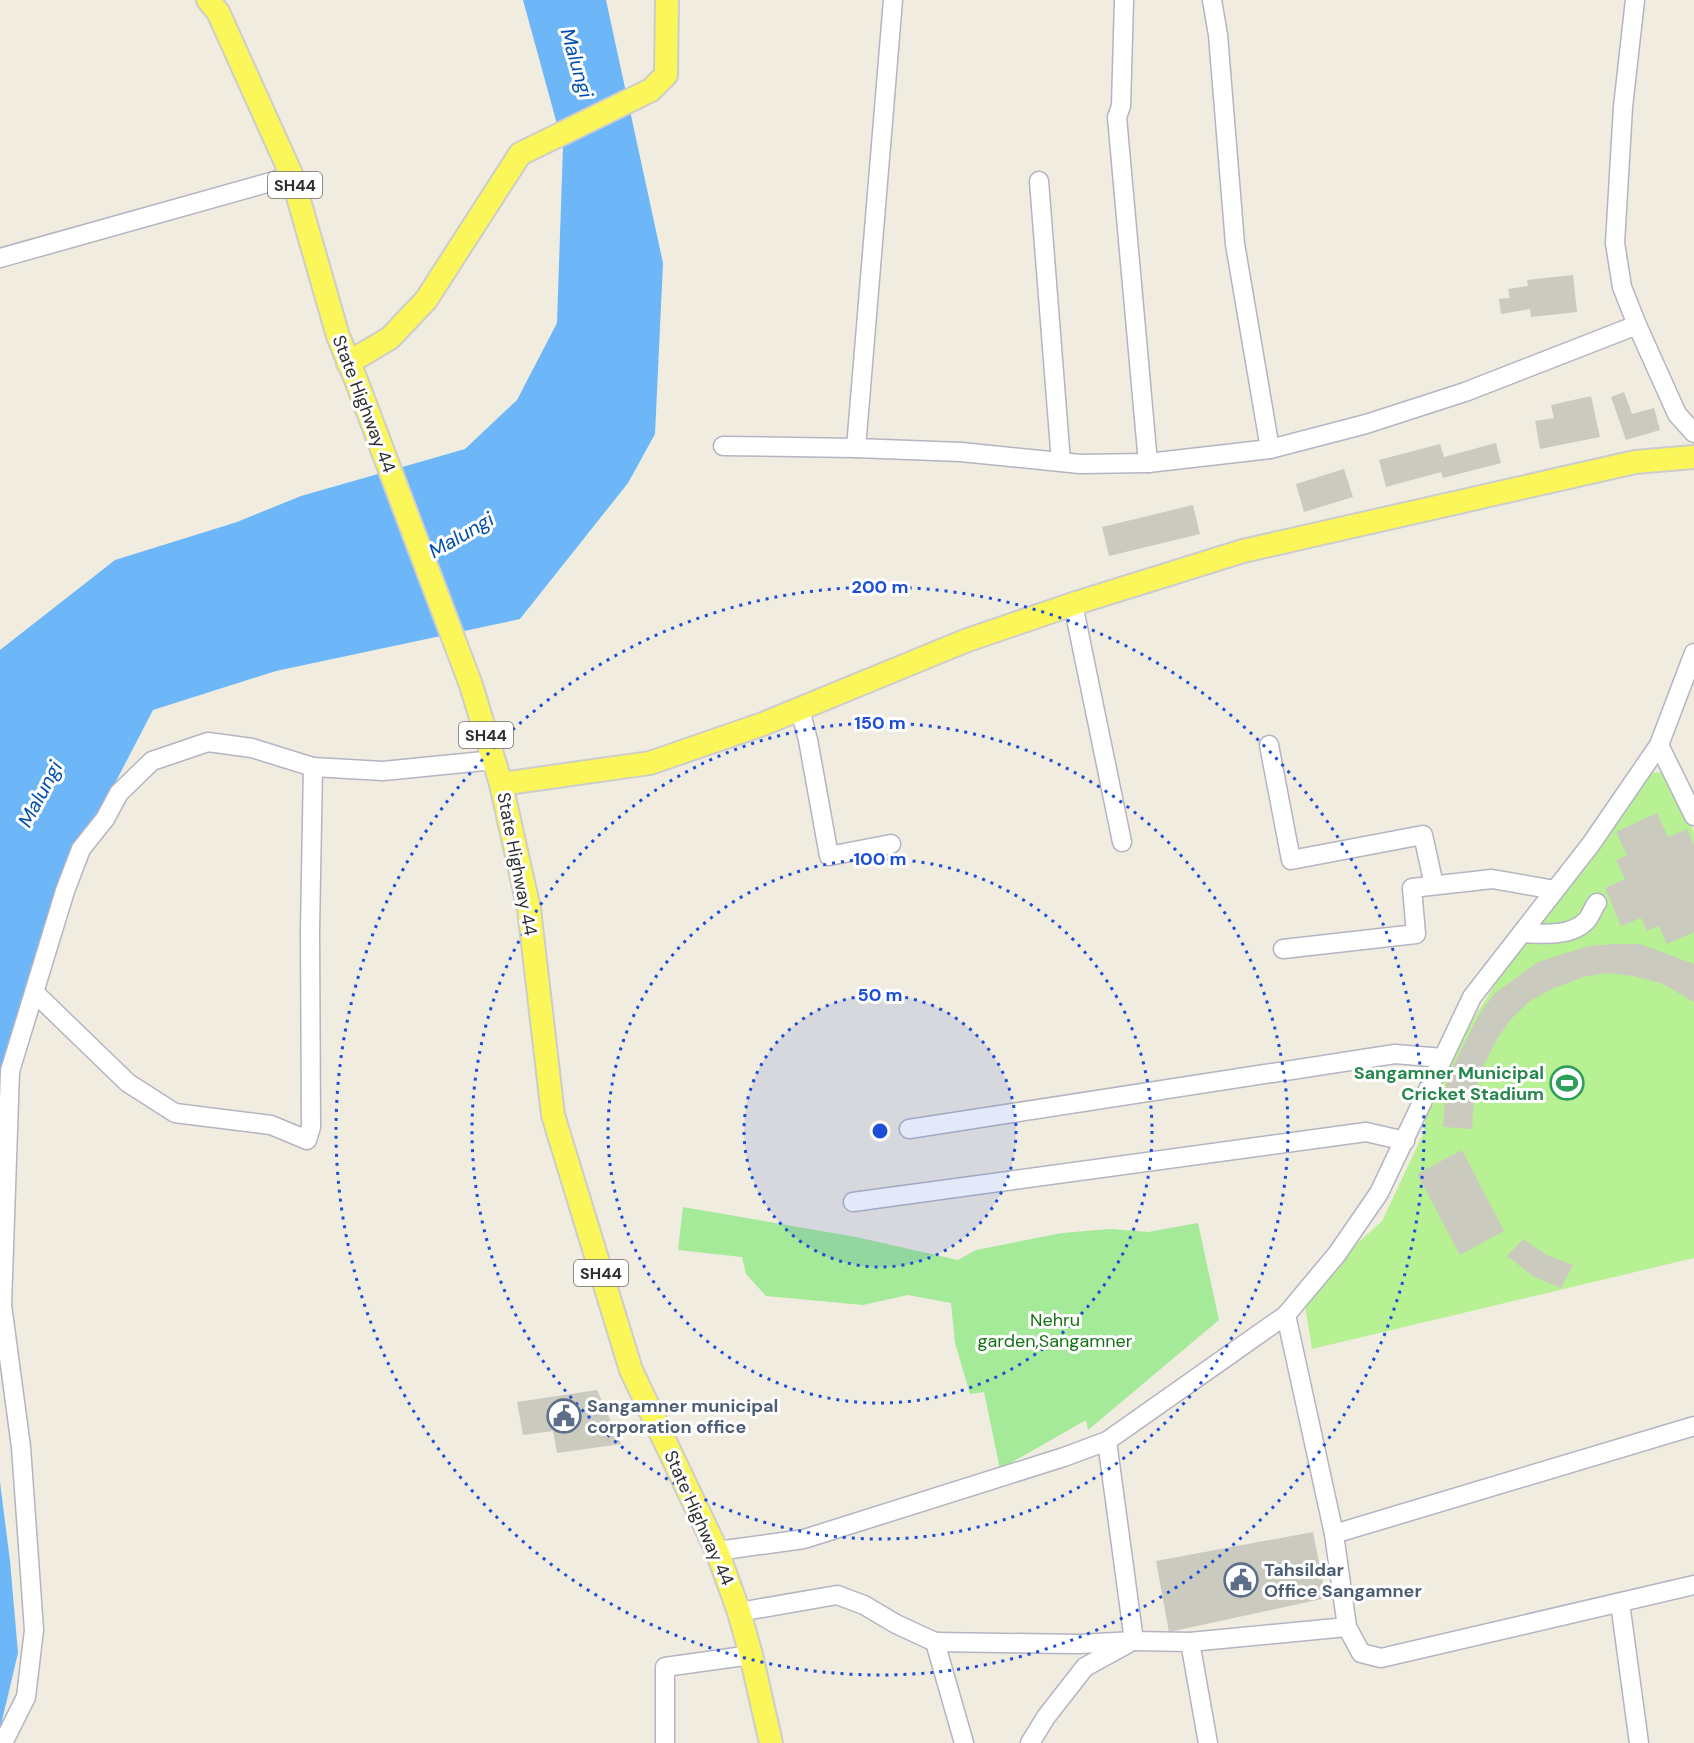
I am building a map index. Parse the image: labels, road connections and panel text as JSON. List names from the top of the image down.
{
  "streets": {
    "main road": ["SH44", "State Highway 44"]
  },
  "water": ["Malungi"],
  "parks": ["Nehru garden,Sangamner"],
  "places": {
    "sports": ["Sangamner Municipal Cricket Stadium"],
    "public building": ["Sangamner municipal corporation office", "Tahsildar Office Sangamner"]
  },
  "rings": [
    "200 m",
    "150 m",
    "100 m",
    "50 m"
  ]
}
